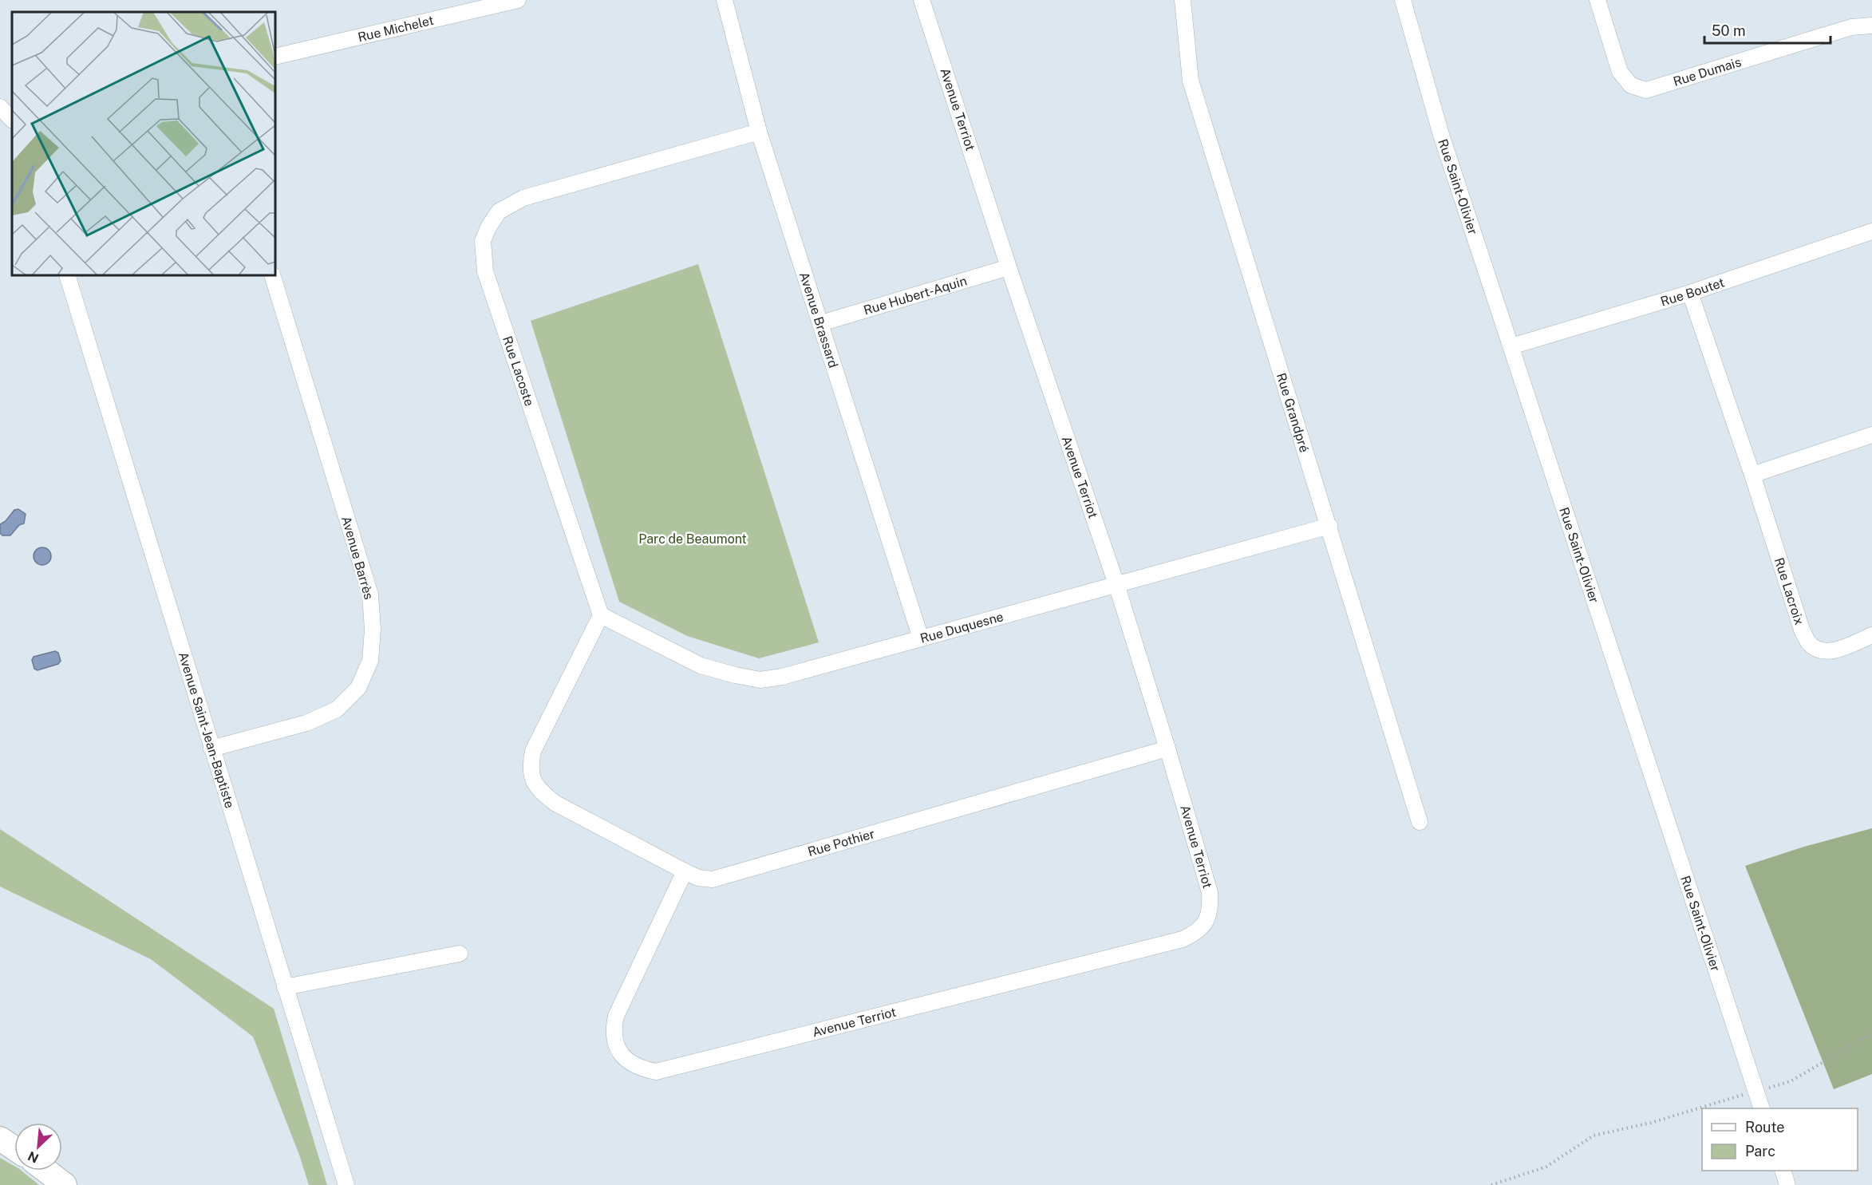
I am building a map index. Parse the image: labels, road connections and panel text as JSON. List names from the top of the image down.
{
  "streets": {
    "street": [
      "Rue Michelet",
      "Rue Dumais",
      "Avenue Terriot",
      "Rue Saint-Olivier",
      "Rue Boutet",
      "Rue Hubert-Aquin",
      "Avenue Brassard",
      "Rue Lacoste",
      "Rue Grandpré",
      "Avenue Barrès",
      "Rue Lacroix",
      "Rue Duquesne",
      "Avenue Saint-Jean-Baptiste",
      "Rue Pothier"
    ]
  },
  "crossings": [
    ["Avenue Terriot", "Rue Hubert-Aquin"],
    ["Avenue Terriot", "Rue Duquesne"],
    ["Avenue Terriot", "Rue Pothier"],
    ["Rue Saint-Olivier", "Rue Boutet"],
    ["Rue Boutet", "Rue Lacroix"],
    ["Rue Hubert-Aquin", "Avenue Brassard"],
    ["Avenue Brassard", "Rue Lacoste"],
    ["Avenue Brassard", "Rue Duquesne"],
    ["Rue Lacoste", "Rue Duquesne"],
    ["Rue Lacoste", "Rue Pothier"],
    ["Rue Grandpré", "Rue Duquesne"],
    ["Avenue Barrès", "Avenue Saint-Jean-Baptiste"],
    ["Rue Duquesne", "Rue Pothier"]
  ],
  "parks": ["Parc de Beaumont"],
  "legend": ["Route", "Parc"],
  "scale_bar": "50 m",
  "north": "bottom left"
}
